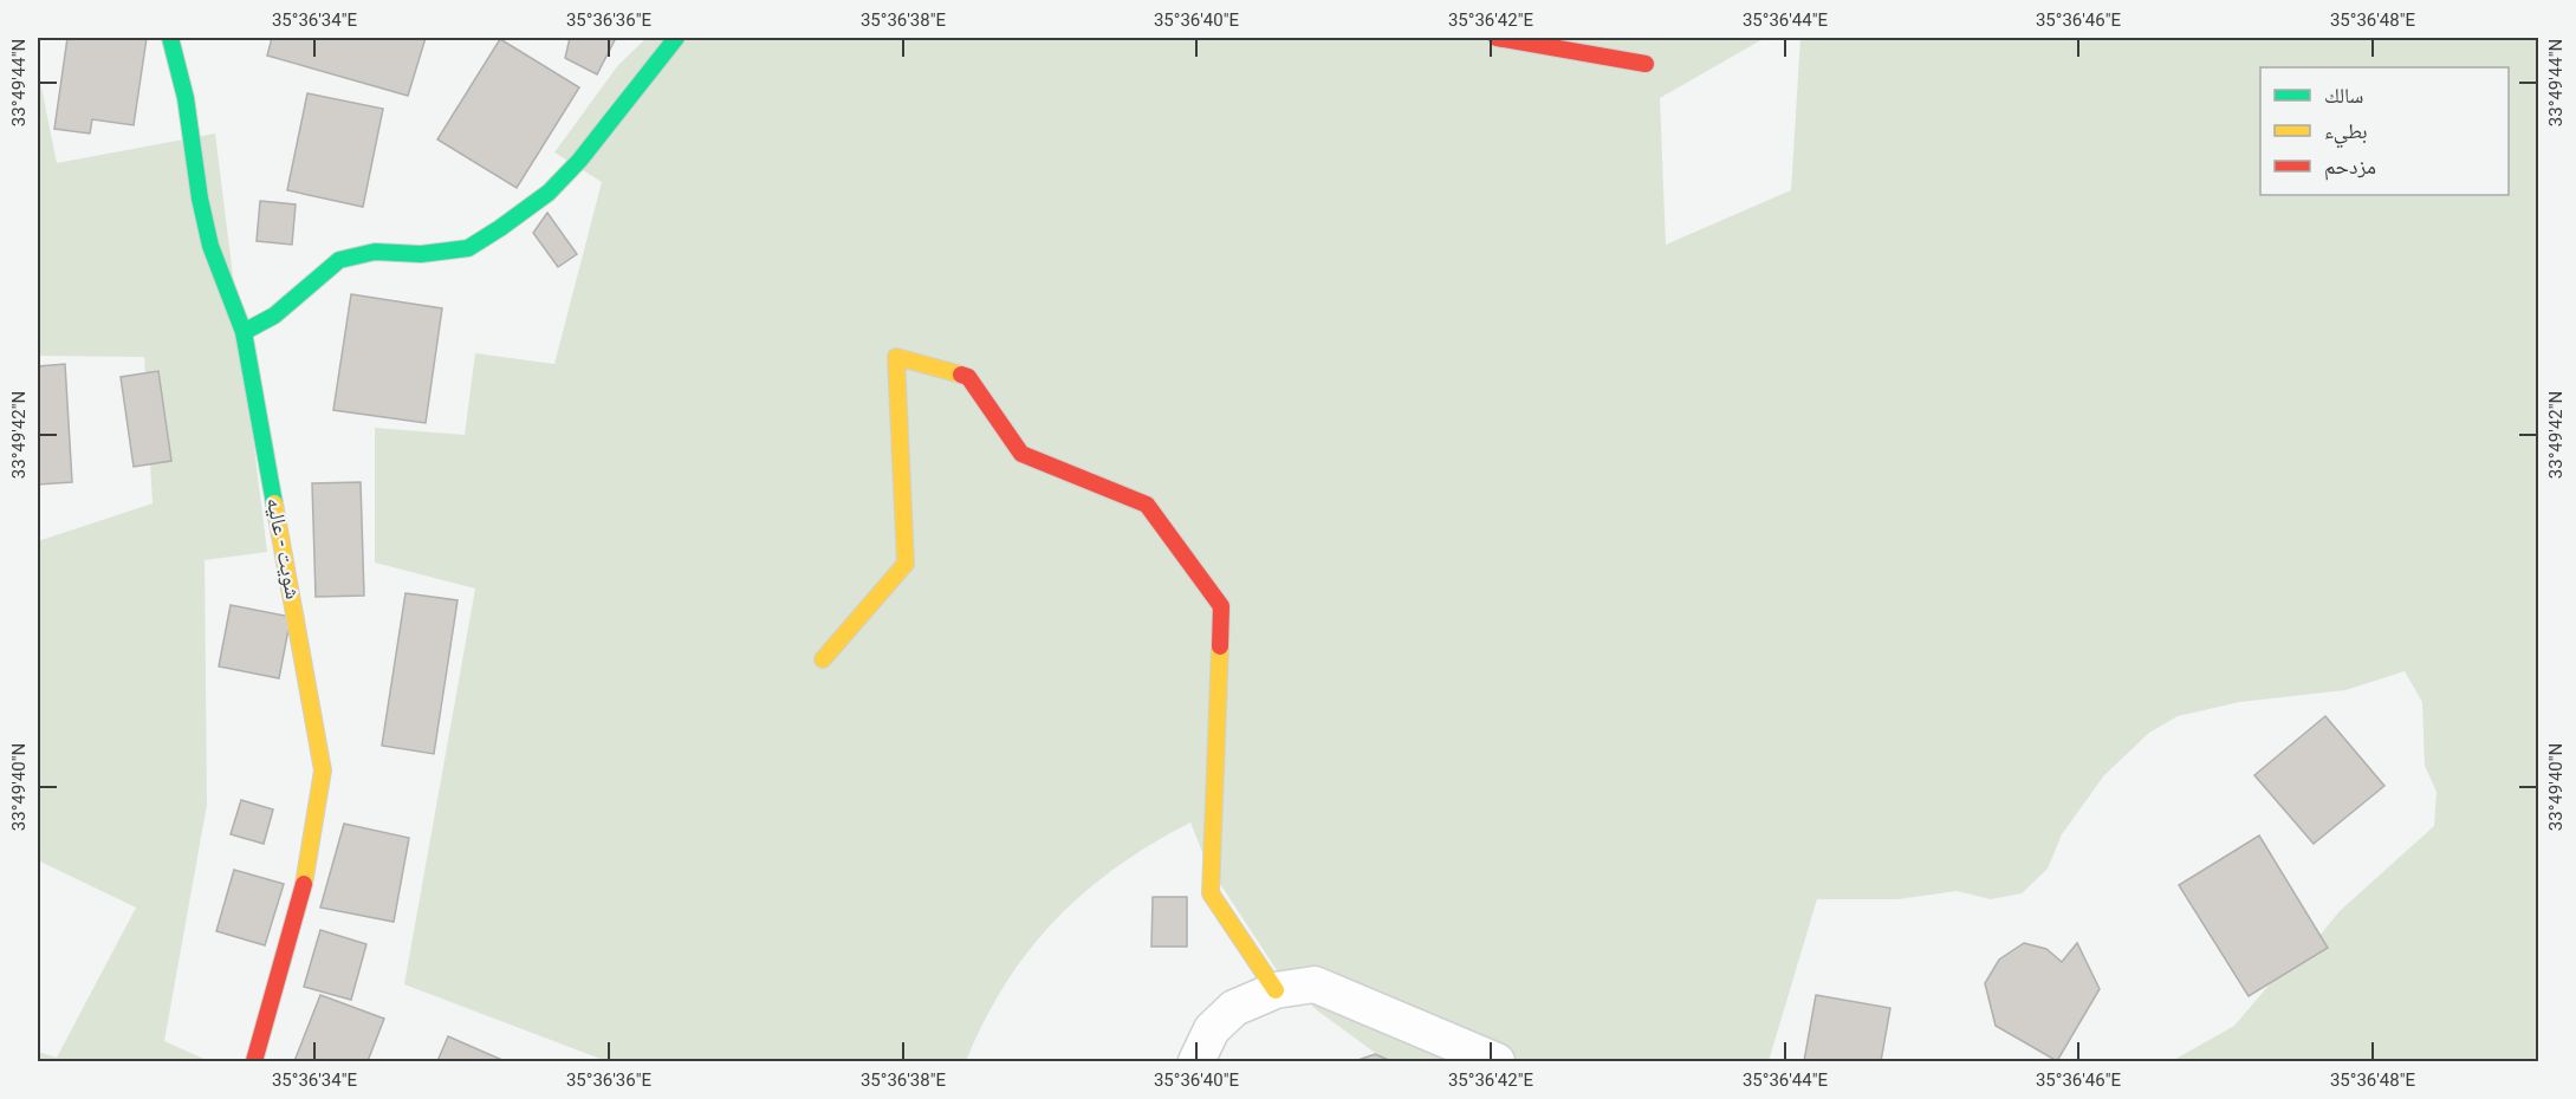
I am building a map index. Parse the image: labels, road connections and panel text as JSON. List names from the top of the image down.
{
  "streets": {
    "street": ["شويت - عاليه"]
  },
  "legend": ["سالك", "بطيء", "مزدحم"],
  "coordinates": [
    "35°36'34\"E",
    "35°36'36\"E",
    "35°36'38\"E",
    "35°36'40\"E",
    "35°36'42\"E",
    "35°36'44\"E",
    "35°36'46\"E",
    "35°36'48\"E",
    "33°49'44\"N",
    "33°49'42\"N",
    "33°49'40\"N"
  ]
}
